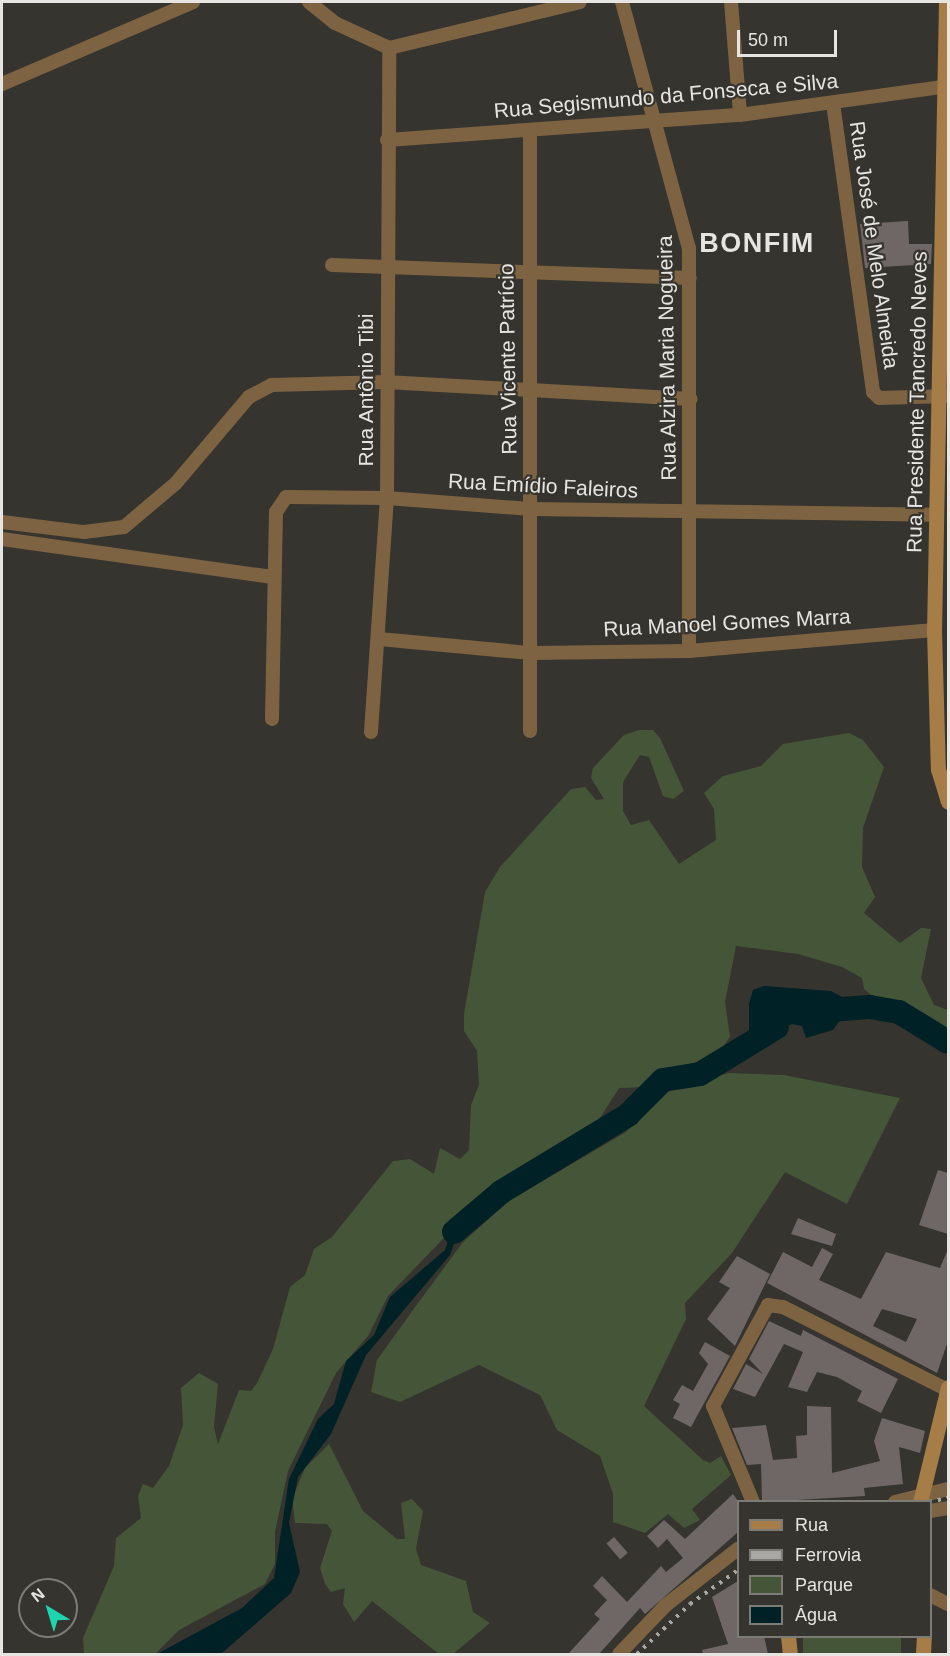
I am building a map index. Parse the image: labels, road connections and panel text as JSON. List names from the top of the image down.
{
  "streets": {
    "main road": ["Rua Presidente Tancredo Neves"],
    "street": [
      "Rua Segismundo da Fonseca e Silva",
      "Rua José de Melo Almeida",
      "Rua Alzira Maria Nogueira",
      "Rua Vicente Patrício",
      "Rua Antônio Tibi",
      "Rua Emídio Faleiros",
      "Rua Manoel Gomes Marra"
    ]
  },
  "crossings": [
    ["Rua Segismundo da Fonseca e Silva", "Rua José de Melo Almeida"],
    ["Rua Segismundo da Fonseca e Silva", "Rua Alzira Maria Nogueira"],
    ["Rua Segismundo da Fonseca e Silva", "Rua Vicente Patrício"],
    ["Rua Segismundo da Fonseca e Silva", "Rua Antônio Tibi"],
    ["Rua Segismundo da Fonseca e Silva", "Rua Presidente Tancredo Neves"],
    ["Rua José de Melo Almeida", "Rua Presidente Tancredo Neves"],
    ["Rua Alzira Maria Nogueira", "Rua Emídio Faleiros"],
    ["Rua Alzira Maria Nogueira", "Rua Manoel Gomes Marra"],
    ["Rua Vicente Patrício", "Rua Emídio Faleiros"],
    ["Rua Vicente Patrício", "Rua Manoel Gomes Marra"],
    ["Rua Antônio Tibi", "Rua Emídio Faleiros"],
    ["Rua Antônio Tibi", "Rua Manoel Gomes Marra"],
    ["Rua Presidente Tancredo Neves", "Rua Emídio Faleiros"],
    ["Rua Presidente Tancredo Neves", "Rua Manoel Gomes Marra"]
  ],
  "districts": ["BONFIM"],
  "legend": [
    "Rua",
    "Ferrovia",
    "Parque",
    "Água"
  ],
  "scale_bar": "50 m",
  "north": "top left"
}
